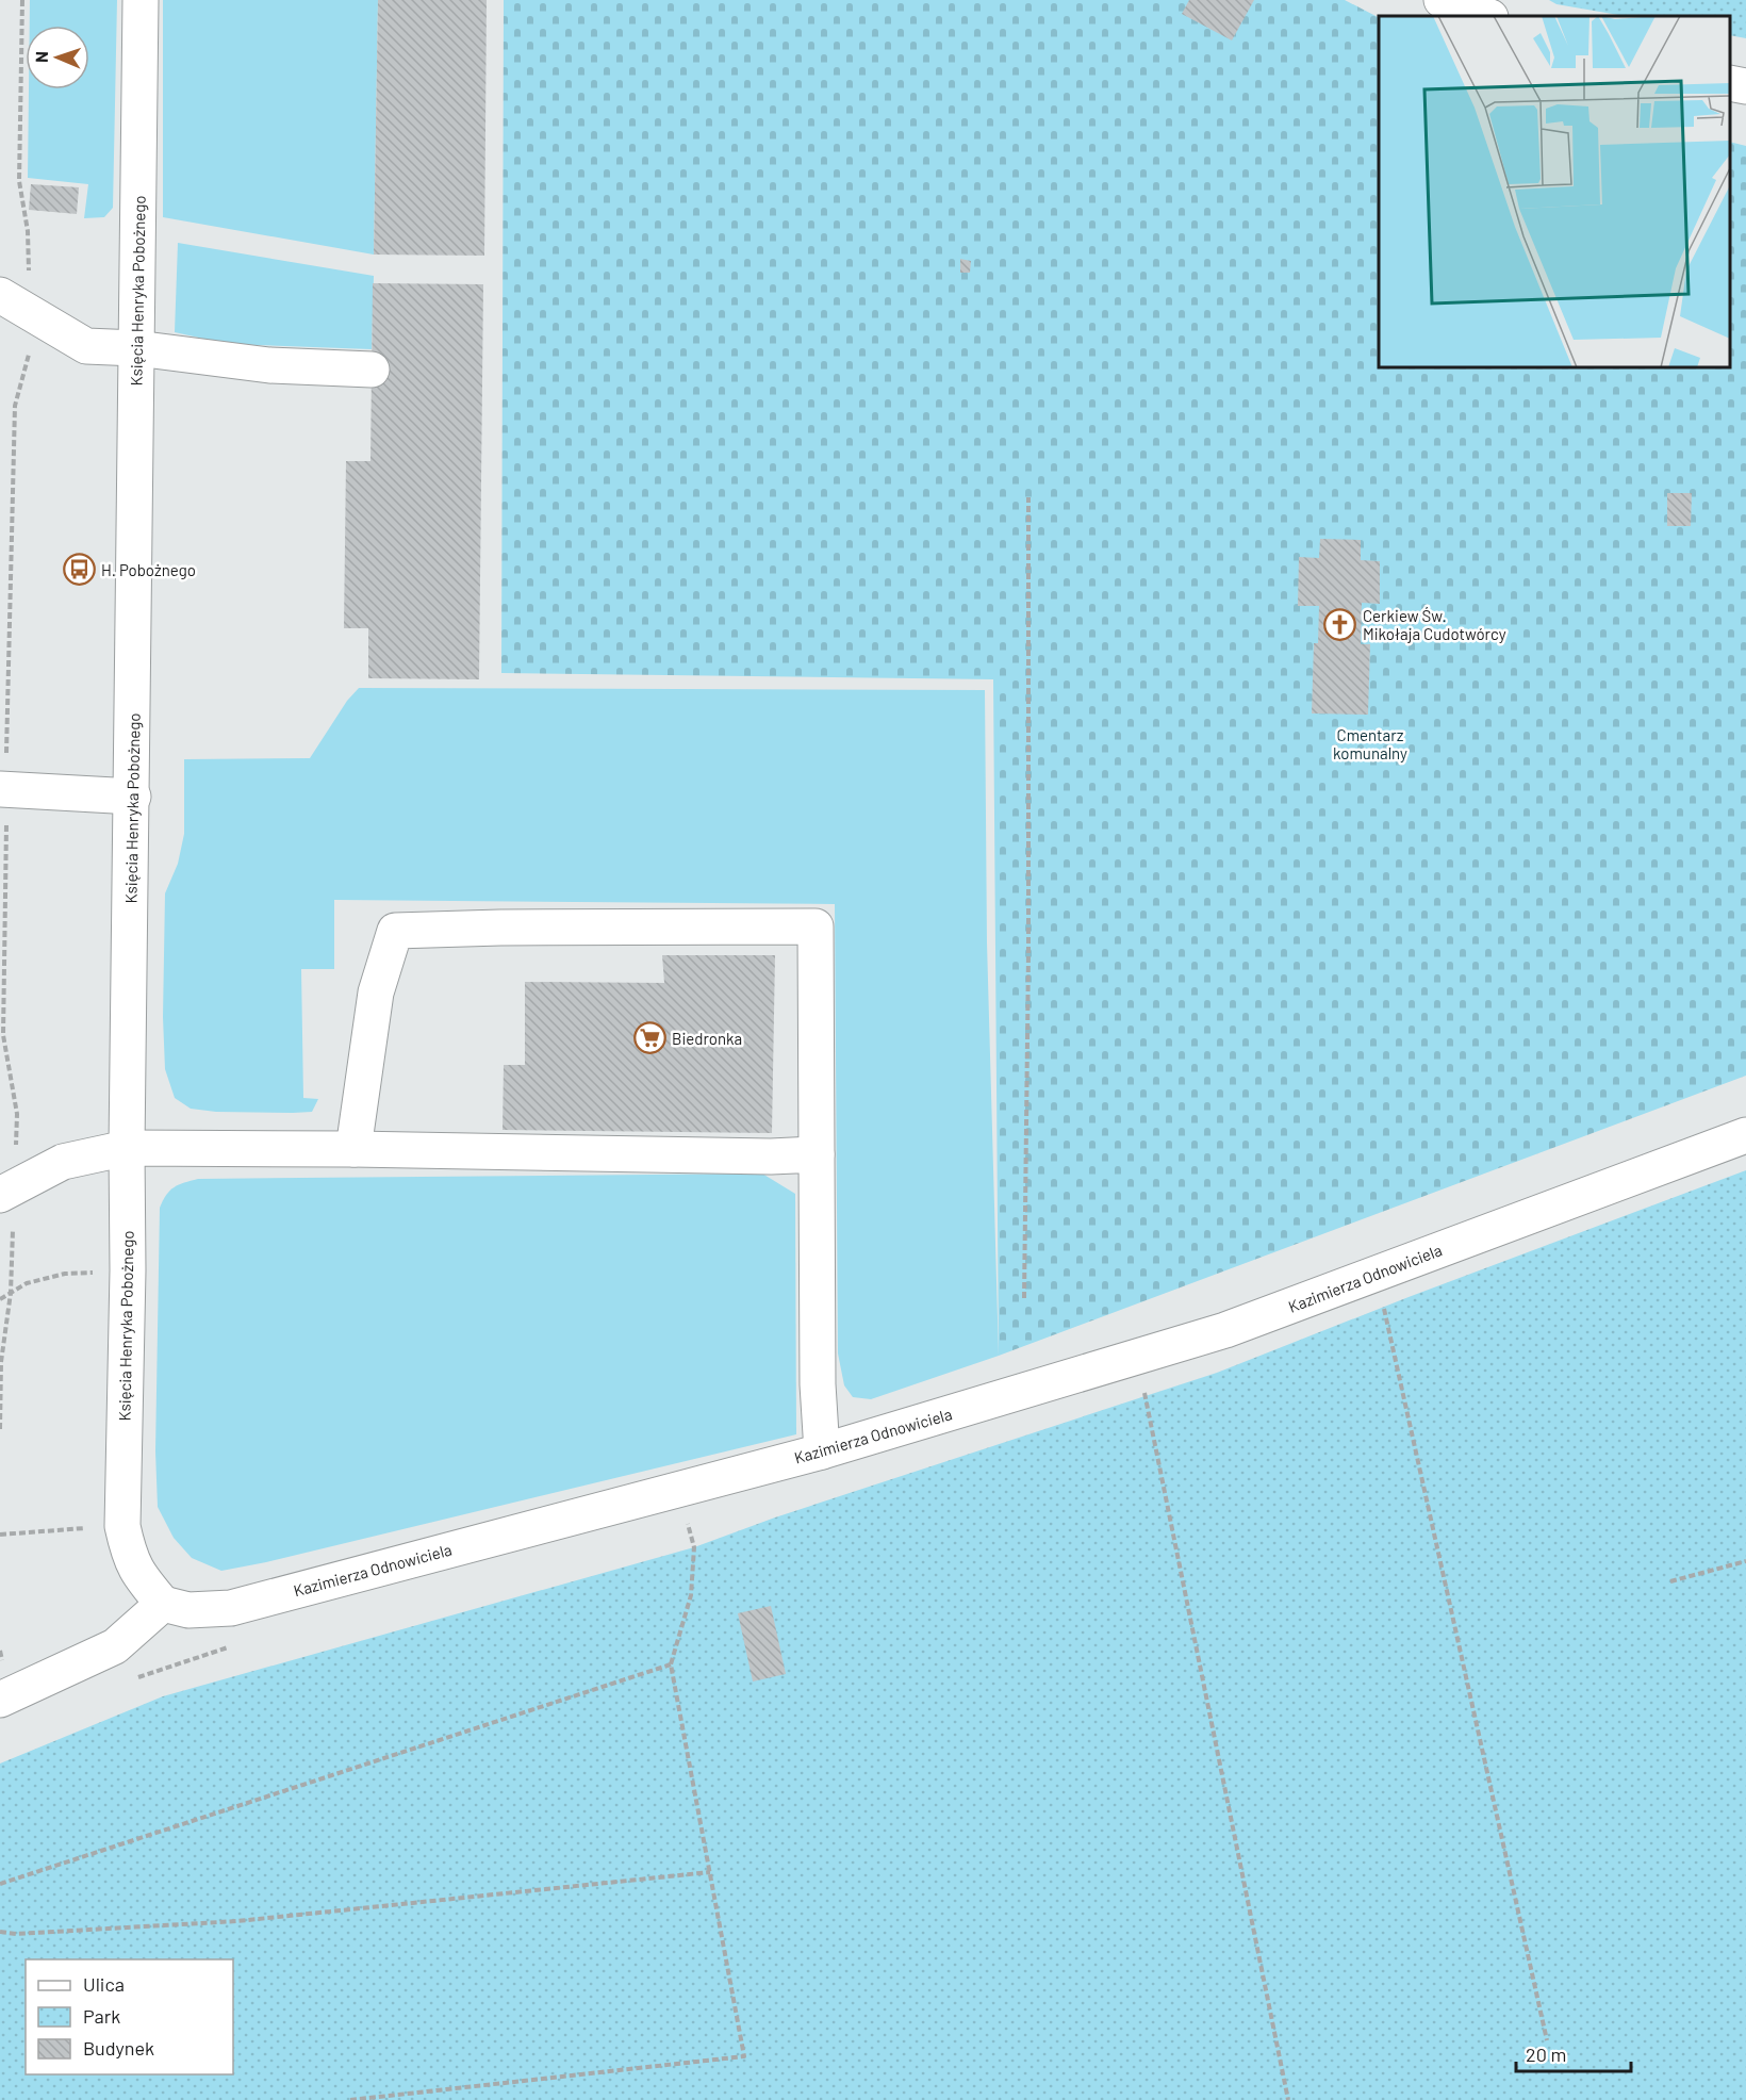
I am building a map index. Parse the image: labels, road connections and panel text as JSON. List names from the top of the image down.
{
  "streets": {
    "street": ["Księcia Henryka Pobożnego", "Kazimierza Odnowiciela"]
  },
  "crossings": [
    ["Księcia Henryka Pobożnego", "Kazimierza Odnowiciela"]
  ],
  "parks": ["Cmentarz komunalny"],
  "places": {
    "bus stop": ["H. Pobożnego"],
    "church": ["Cerkiew Św. Mikołaja Cudotwórcy"],
    "supermarket": ["Biedronka"]
  },
  "legend": ["Ulica", "Park", "Budynek"],
  "scale_bar": "20 m",
  "north": "left"
}
